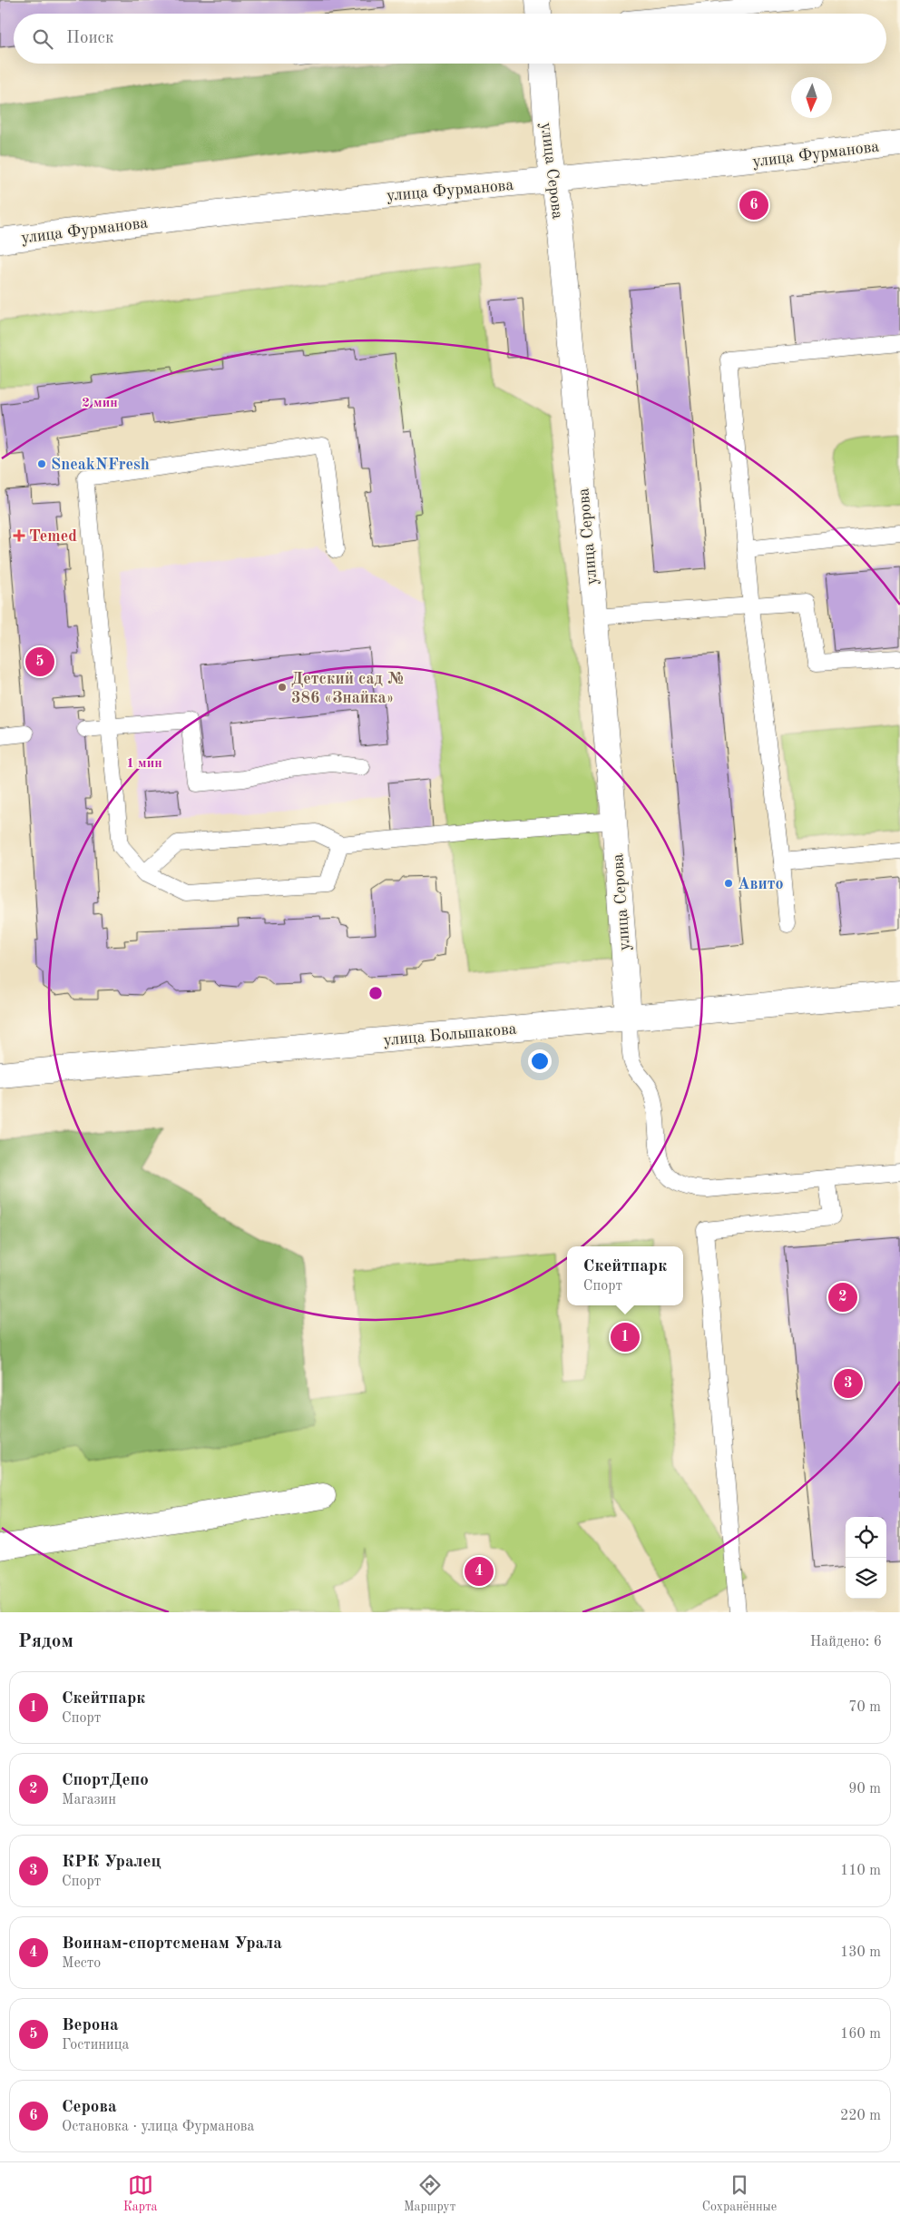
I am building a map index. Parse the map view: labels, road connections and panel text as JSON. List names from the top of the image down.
{
  "streets": {
    "street": ["улица Фурманова", "улица Серова", "улица Большакова"]
  },
  "crossings": [
    ["улица Фурманова", "улица Серова"],
    ["улица Серова", "улица Большакова"]
  ],
  "places": {
    "other": ["SneakNFresh", "Детский сад № 386 «Знайка»", "Авито"],
    "health": ["Temed"]
  },
  "north": "bottom",
  "page": {
    "search": "Поиск",
    "pins": [
      "6",
      "5",
      "2",
      "1",
      "3",
      "4"
    ],
    "popup": ["Скейтпарк", "Спорт"],
    "heading": ["Рядом", "Найдено: 6"],
    "list": [
      {
        "mark": "1",
        "name": "Скейтпарк",
        "note": "Спорт",
        "value": "70 m"
      },
      {
        "mark": "2",
        "name": "СпортДепо",
        "note": "Магазин",
        "value": "90 m"
      },
      {
        "mark": "3",
        "name": "КРК Уралец",
        "note": "Спорт",
        "value": "110 m"
      },
      {
        "mark": "4",
        "name": "Воинам-спортсменам Урала",
        "note": "Место",
        "value": "130 m"
      },
      {
        "mark": "5",
        "name": "Верона",
        "note": "Гостиница",
        "value": "160 m"
      },
      {
        "mark": "6",
        "name": "Серова",
        "note": "Остановка · улица Фурманова",
        "value": "220 m"
      }
    ],
    "nav": ["Карта", "Маршрут", "Сохранённые"]
  },
  "rings": ["2 мин", "1 мин"]
}
